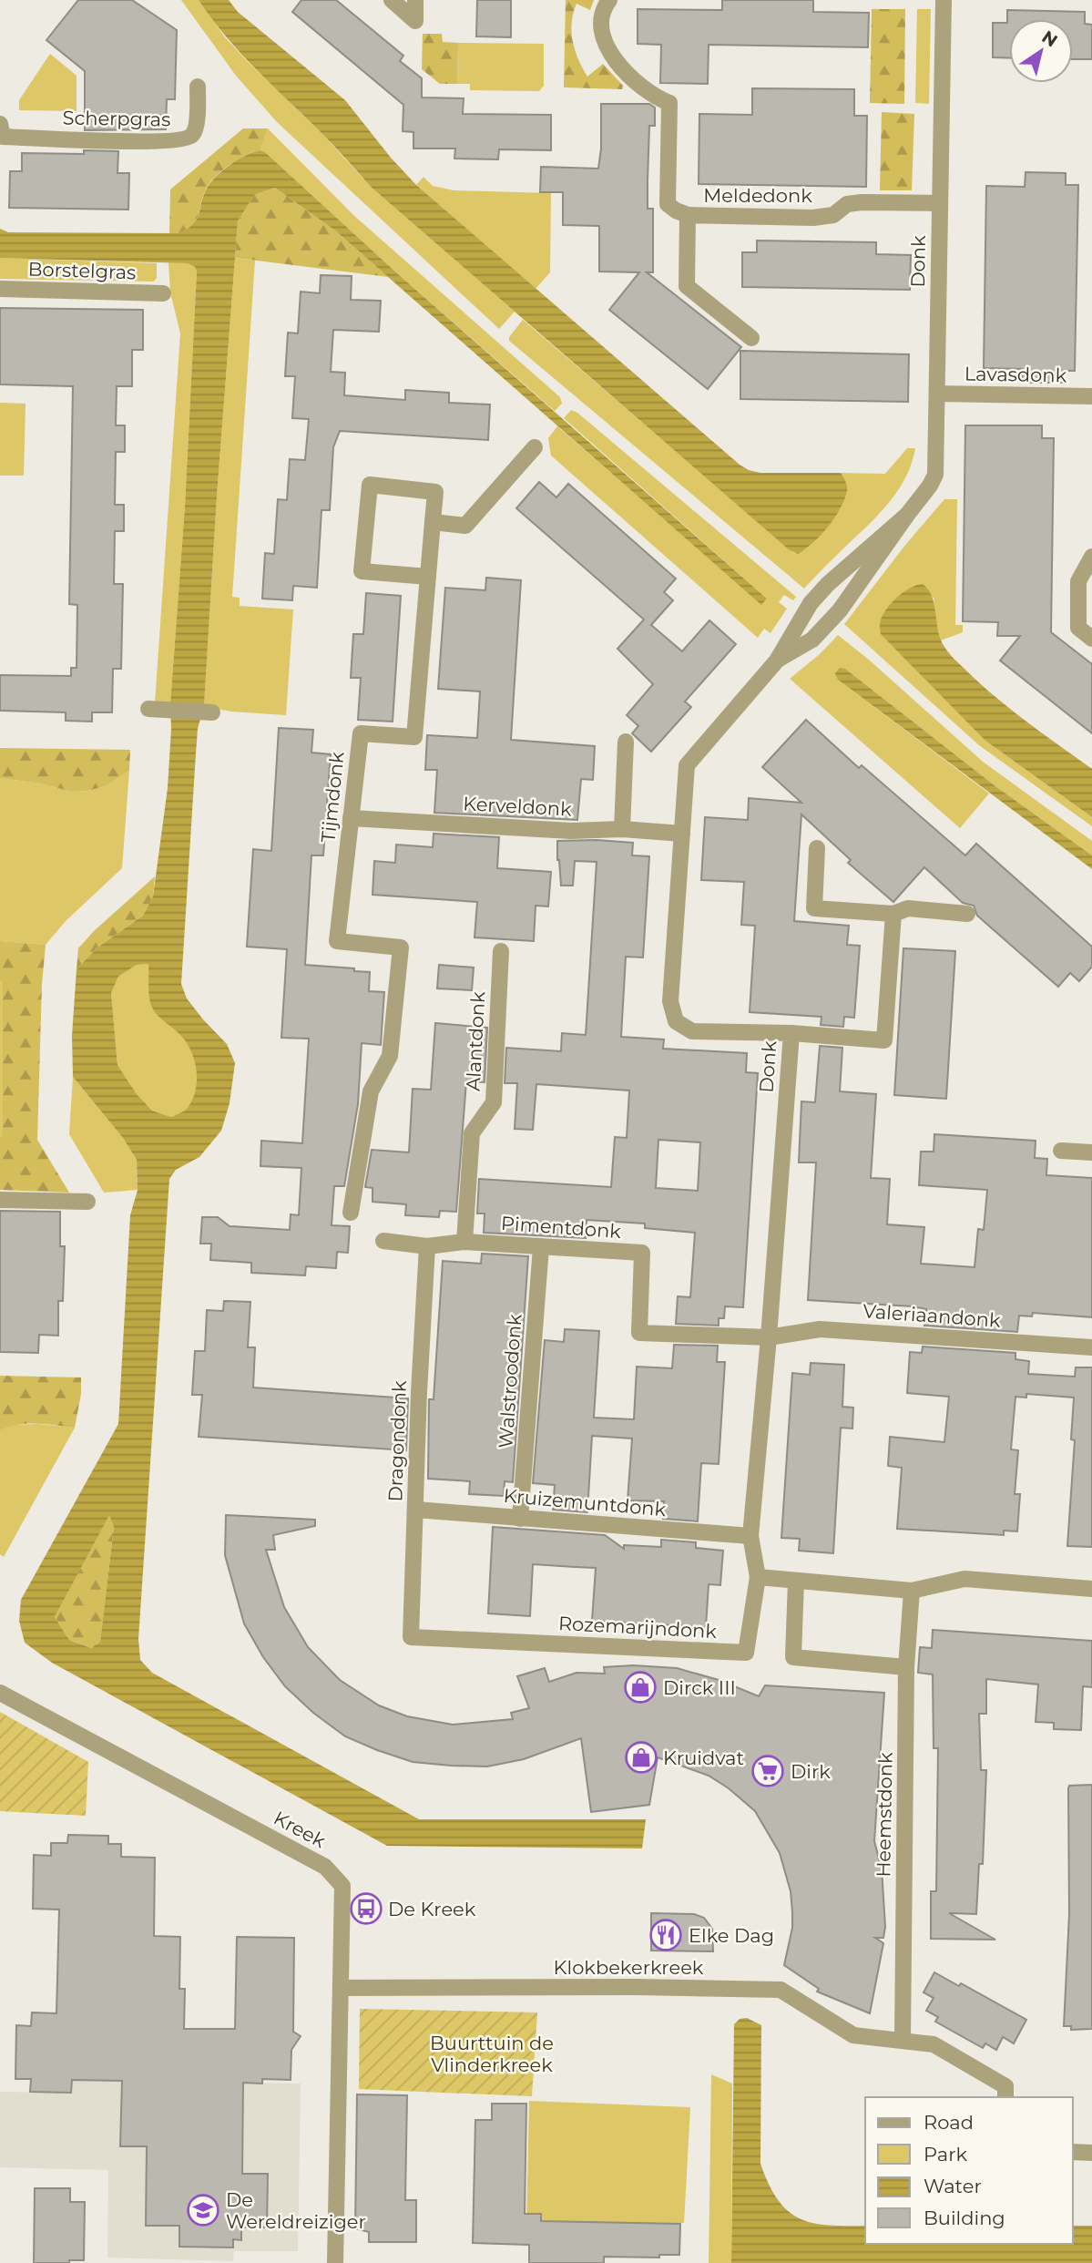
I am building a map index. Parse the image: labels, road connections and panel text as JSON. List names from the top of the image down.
{
  "streets": {
    "street": [
      "Scherpgras",
      "Meldedonk",
      "Donk",
      "Borstelgras",
      "Lavasdonk",
      "Tijmdonk",
      "Kerveldonk",
      "Alantdonk",
      "Pimentdonk",
      "Valeriaandonk",
      "Walstroodonk",
      "Dragondonk",
      "Kruizemuntdonk",
      "Rozemarijndonk",
      "Heemstdonk",
      "Kreek",
      "Klokbekerkreek"
    ]
  },
  "crossings": [
    ["Meldedonk", "Donk"],
    ["Donk", "Lavasdonk"],
    ["Donk", "Kerveldonk"],
    ["Donk", "Pimentdonk"],
    ["Donk", "Valeriaandonk"],
    ["Donk", "Kruizemuntdonk"],
    ["Donk", "Rozemarijndonk"],
    ["Tijmdonk", "Kerveldonk"],
    ["Alantdonk", "Pimentdonk"],
    ["Pimentdonk", "Valeriaandonk"],
    ["Pimentdonk", "Walstroodonk"],
    ["Pimentdonk", "Dragondonk"],
    ["Walstroodonk", "Kruizemuntdonk"],
    ["Dragondonk", "Kruizemuntdonk"],
    ["Dragondonk", "Rozemarijndonk"],
    ["Heemstdonk", "Klokbekerkreek"],
    ["Kreek", "Klokbekerkreek"]
  ],
  "parks": ["Buurttuin de Vlinderkreek"],
  "places": {
    "shop": ["Dirck III", "Kruidvat"],
    "supermarket": ["Dirk"],
    "bus stop": ["De Kreek"],
    "restaurant": ["Elke Dag"],
    "school or university": ["De Wereldreiziger"]
  },
  "legend": [
    "Road",
    "Park",
    "Water",
    "Building"
  ],
  "north": "top right"
}
